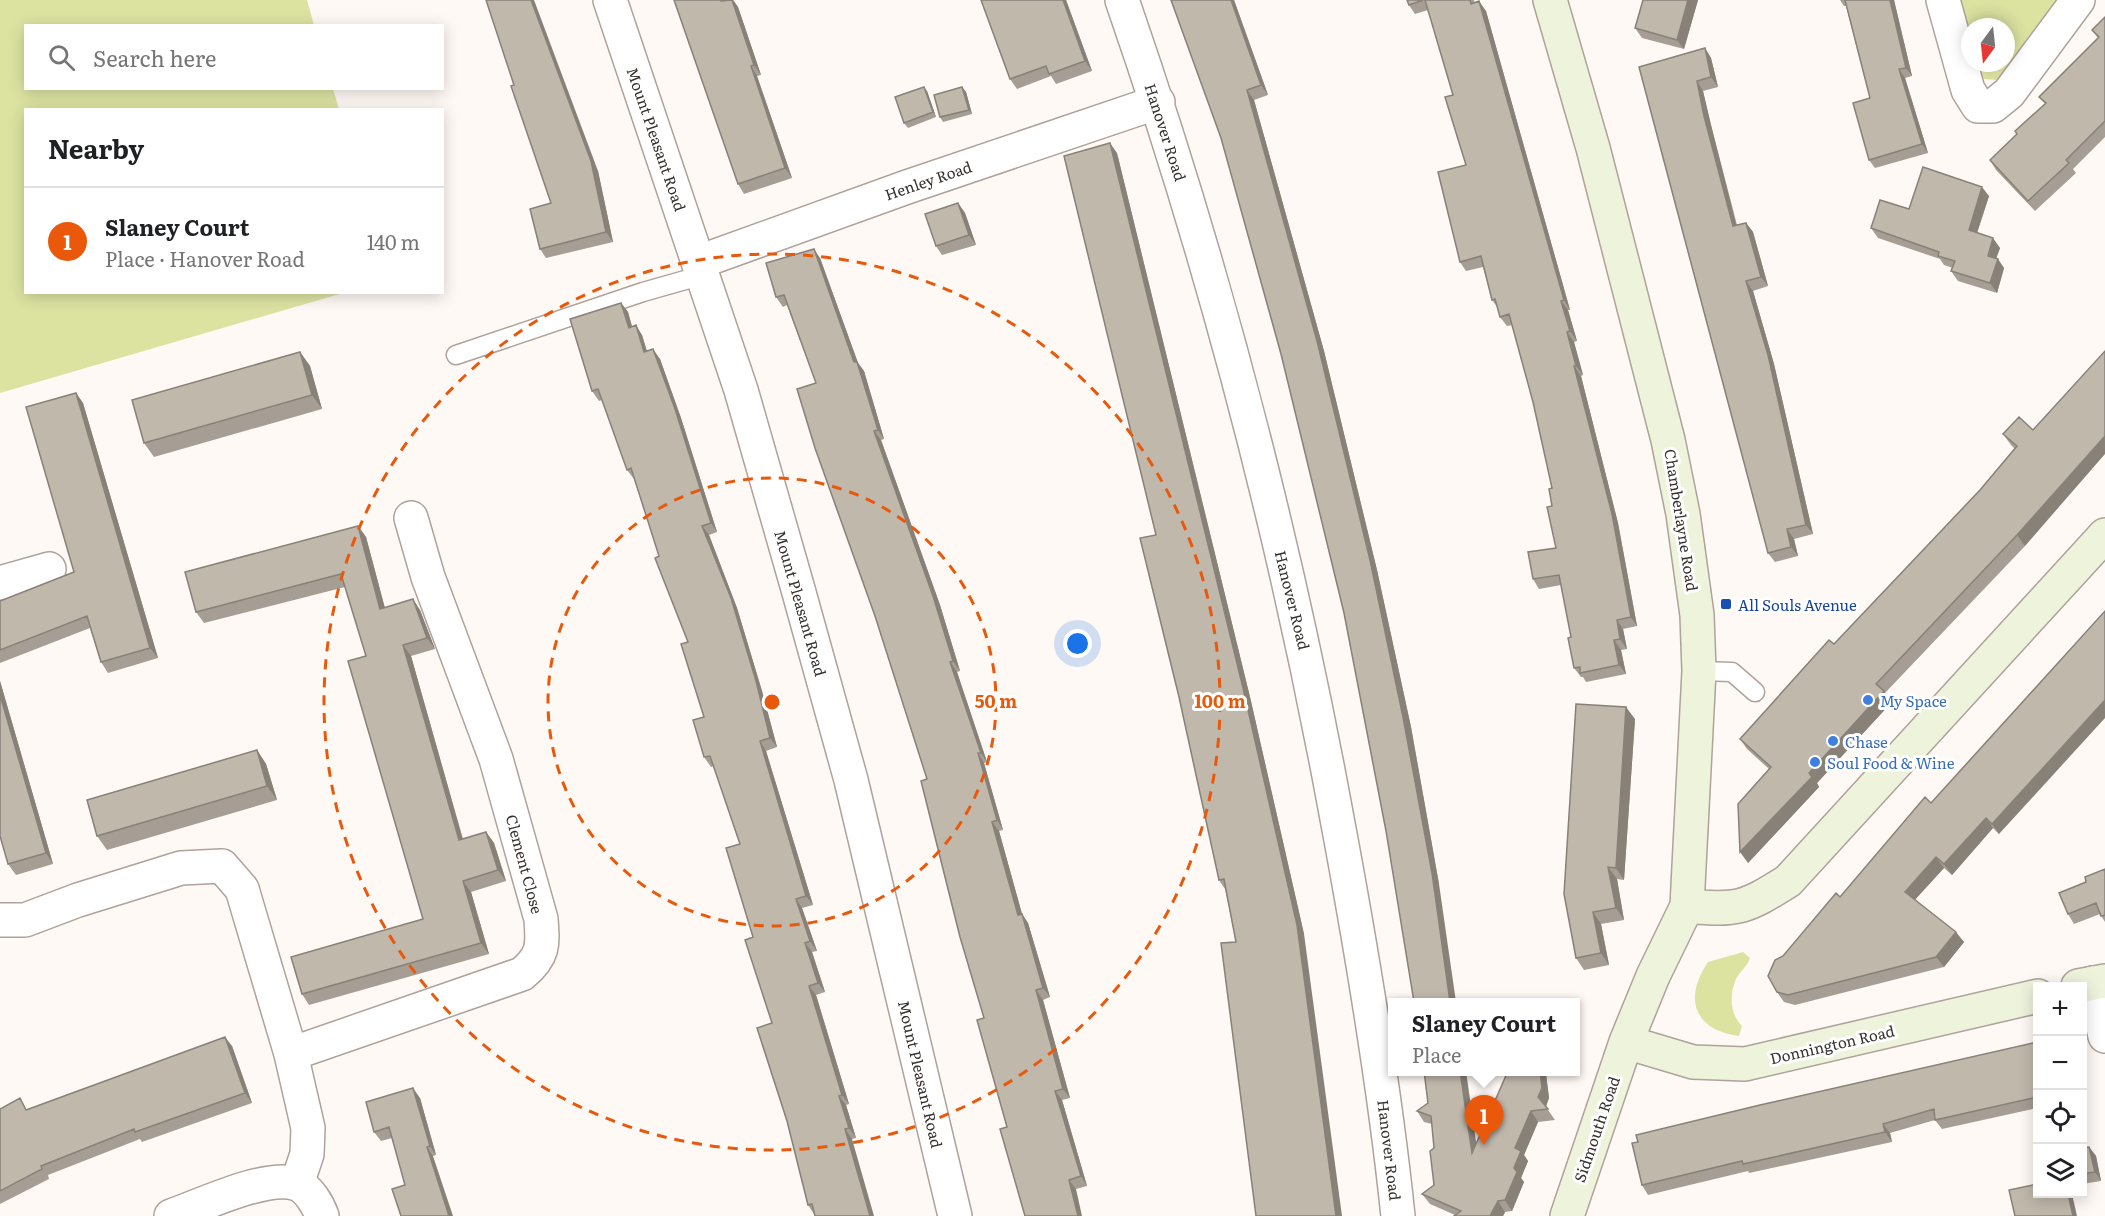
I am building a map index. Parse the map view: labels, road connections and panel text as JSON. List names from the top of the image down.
{
  "streets": {
    "street": [
      "Hanover Road",
      "Mount Pleasant Road",
      "Henley Road",
      "Chamberlayne Road",
      "Clement Close",
      "Donnington Road",
      "Sidmouth Road"
    ]
  },
  "crossings": [
    ["Hanover Road", "Henley Road"],
    ["Mount Pleasant Road", "Henley Road"],
    ["Chamberlayne Road", "Donnington Road"],
    ["Chamberlayne Road", "Sidmouth Road"],
    ["Donnington Road", "Sidmouth Road"]
  ],
  "places": {
    "transit": ["All Souls Avenue"],
    "other": ["My Space", "Chase", "Soul Food & Wine"]
  },
  "north": "bottom",
  "page": {
    "search": "Search here",
    "heading": "Nearby",
    "list": [
      {
        "mark": "1",
        "name": "Slaney Court",
        "note": "Place · Hanover Road",
        "value": "140 m"
      }
    ],
    "map_buttons": ["+", "−"],
    "popup": ["Slaney Court", "Place"],
    "pins": "1"
  },
  "rings": ["50 m", "100 m"]
}
